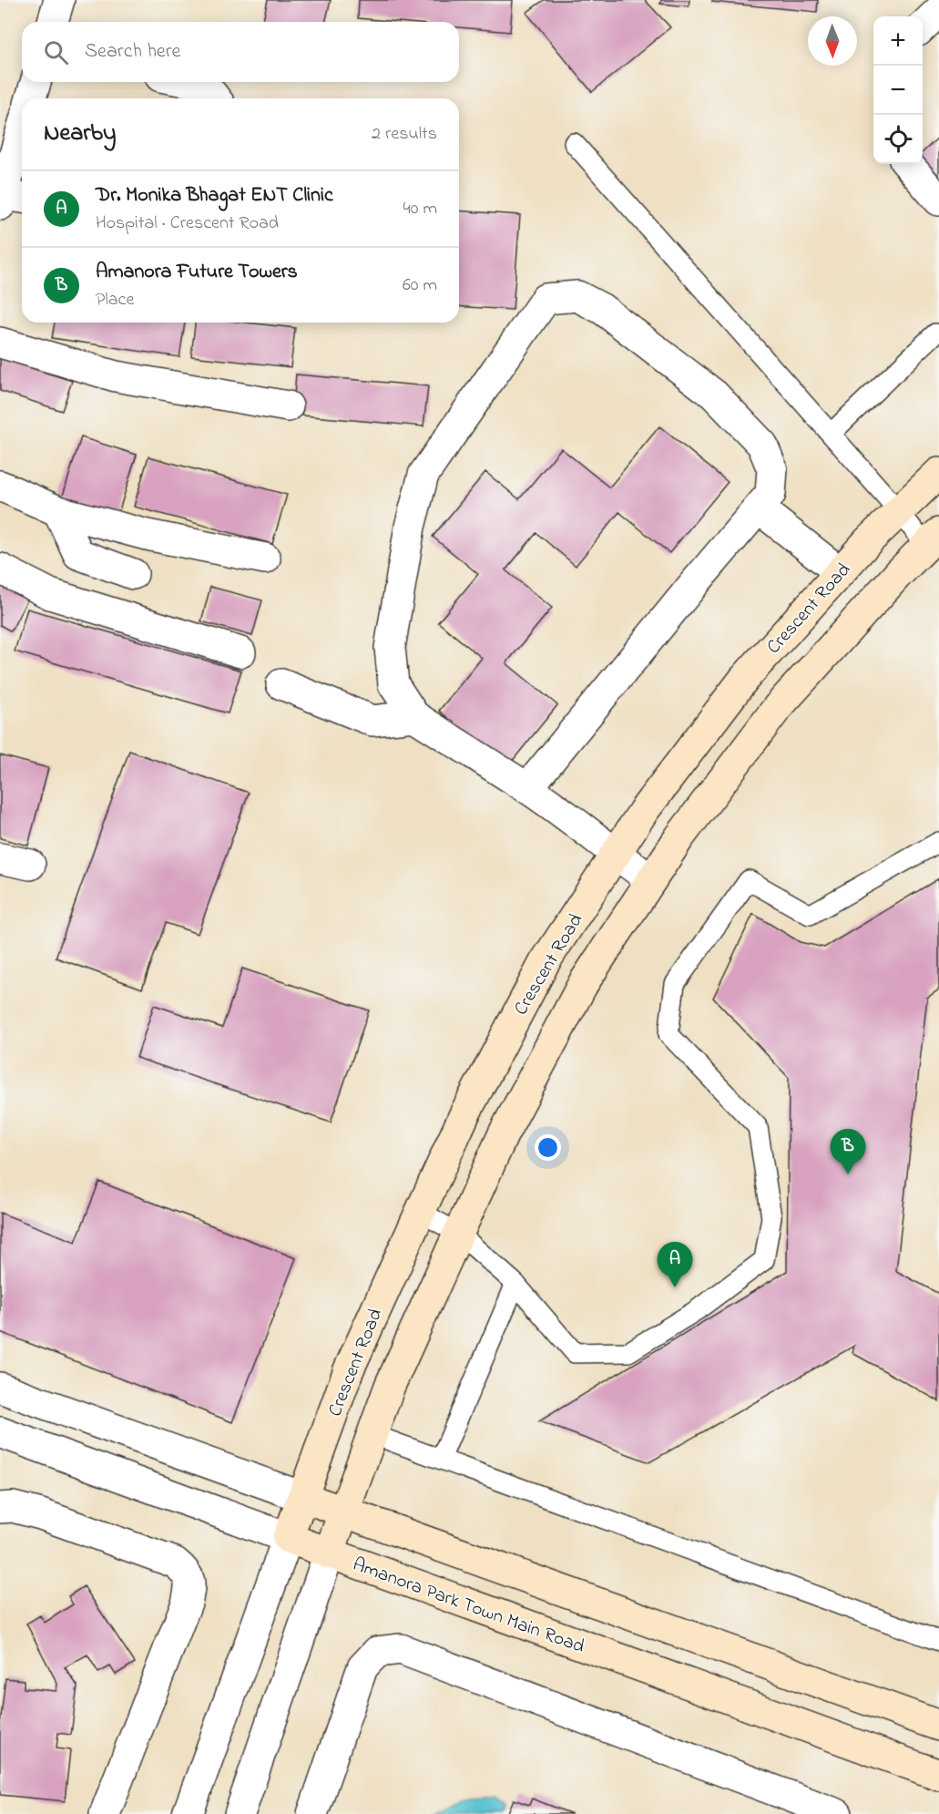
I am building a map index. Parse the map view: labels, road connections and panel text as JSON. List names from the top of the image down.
{
  "streets": {
    "main road": ["Crescent Road", "Amanora Park Town Main Road"]
  },
  "crossings": [
    ["Crescent Road", "Amanora Park Town Main Road"]
  ],
  "north": "bottom",
  "page": {
    "map_buttons": ["+", "−"],
    "search": "Search here",
    "heading": ["Nearby", "2 results"],
    "list": [
      {
        "mark": "A",
        "name": "Dr. Monika Bhagat ENT Clinic",
        "note": "Hospital · Crescent Road",
        "value": "40 m"
      },
      {
        "mark": "B",
        "name": "Amanora Future Towers",
        "note": "Place",
        "value": "60 m"
      }
    ],
    "pins": ["B", "A"]
  }
}
